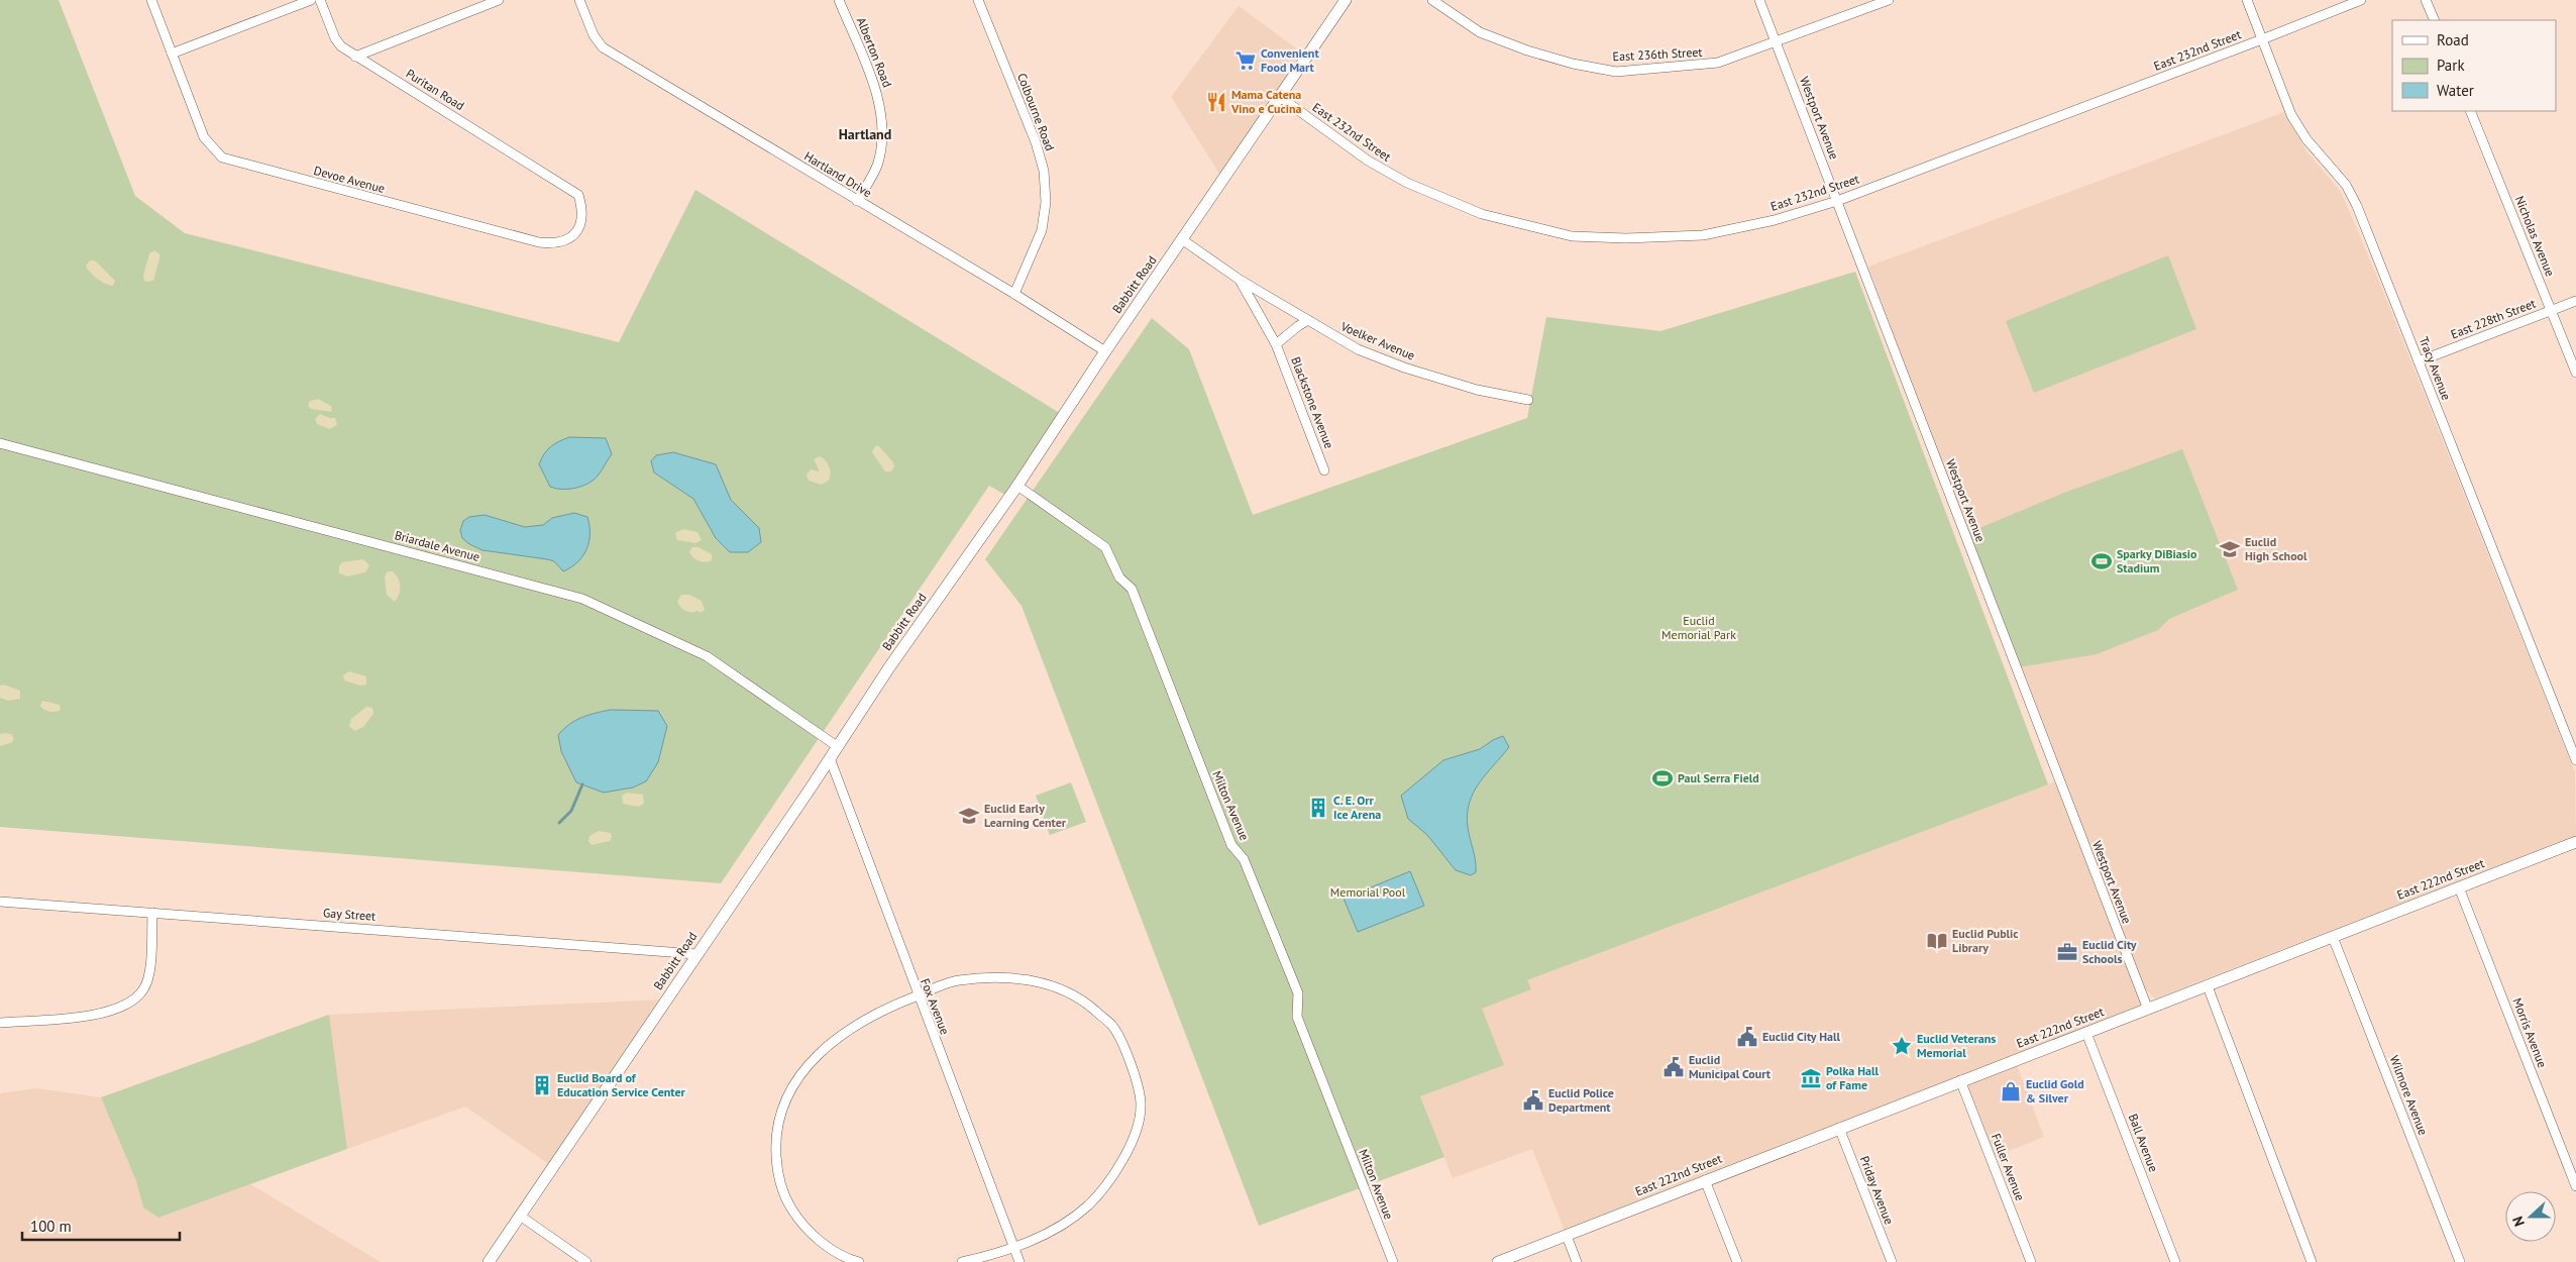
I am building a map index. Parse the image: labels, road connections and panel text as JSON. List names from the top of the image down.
{
  "streets": {
    "main road": ["Babbitt Road", "East 222nd Street"],
    "street": [
      "East 232nd Street",
      "Alberton Road",
      "East 236th Street",
      "Puritan Road",
      "Colbourne Road",
      "Westport Avenue",
      "Hartland Drive",
      "Devoe Avenue",
      "Nicholas Avenue",
      "East 228th Street",
      "Voelker Avenue",
      "Tracy Avenue",
      "Blackstone Avenue",
      "Briardale Avenue",
      "Milton Avenue",
      "Gay Street",
      "Fox Avenue",
      "Morris Avenue",
      "Wilmore Avenue",
      "Ball Avenue",
      "Fuller Avenue",
      "Priday Avenue"
    ]
  },
  "crossings": [
    ["East 232nd Street", "Westport Avenue"],
    ["East 232nd Street", "Babbitt Road"],
    ["East 232nd Street", "Tracy Avenue"],
    ["Alberton Road", "Hartland Drive"],
    ["East 236th Street", "Westport Avenue"],
    ["Puritan Road", "Devoe Avenue"],
    ["Colbourne Road", "Hartland Drive"],
    ["Westport Avenue", "East 222nd Street"],
    ["Hartland Drive", "Babbitt Road"],
    ["Nicholas Avenue", "East 228th Street"],
    ["Babbitt Road", "Voelker Avenue"],
    ["Babbitt Road", "Briardale Avenue"],
    ["Babbitt Road", "Milton Avenue"],
    ["Babbitt Road", "Gay Street"],
    ["Babbitt Road", "Fox Avenue"],
    ["East 228th Street", "Tracy Avenue"],
    ["Voelker Avenue", "Blackstone Avenue"],
    ["East 222nd Street", "Morris Avenue"],
    ["East 222nd Street", "Wilmore Avenue"],
    ["East 222nd Street", "Ball Avenue"],
    ["East 222nd Street", "Fuller Avenue"],
    ["East 222nd Street", "Priday Avenue"]
  ],
  "districts": ["Hartland"],
  "parks": ["Euclid Memorial Park", "Memorial Pool"],
  "places": {
    "supermarket": ["Convenient Food Mart"],
    "restaurant": ["Mama Catena Vino e Cucina"],
    "school or university": ["Euclid High School", "Euclid Early Learning Center"],
    "sports": ["Sparky DiBiasio Stadium", "Paul Serra Field"],
    "building": ["C. E. Orr Ice Arena", "Euclid Board of Education Service Center"],
    "library": ["Euclid Public Library"],
    "office": ["Euclid City Schools"],
    "public building": ["Euclid City Hall", "Euclid Municipal Court", "Euclid Police Department"],
    "place": ["Euclid Veterans Memorial"],
    "museum": ["Polka Hall of Fame"],
    "shop": ["Euclid Gold & Silver"]
  },
  "legend": ["Road", "Park", "Water"],
  "scale_bar": "100 m",
  "north": "left"
}
